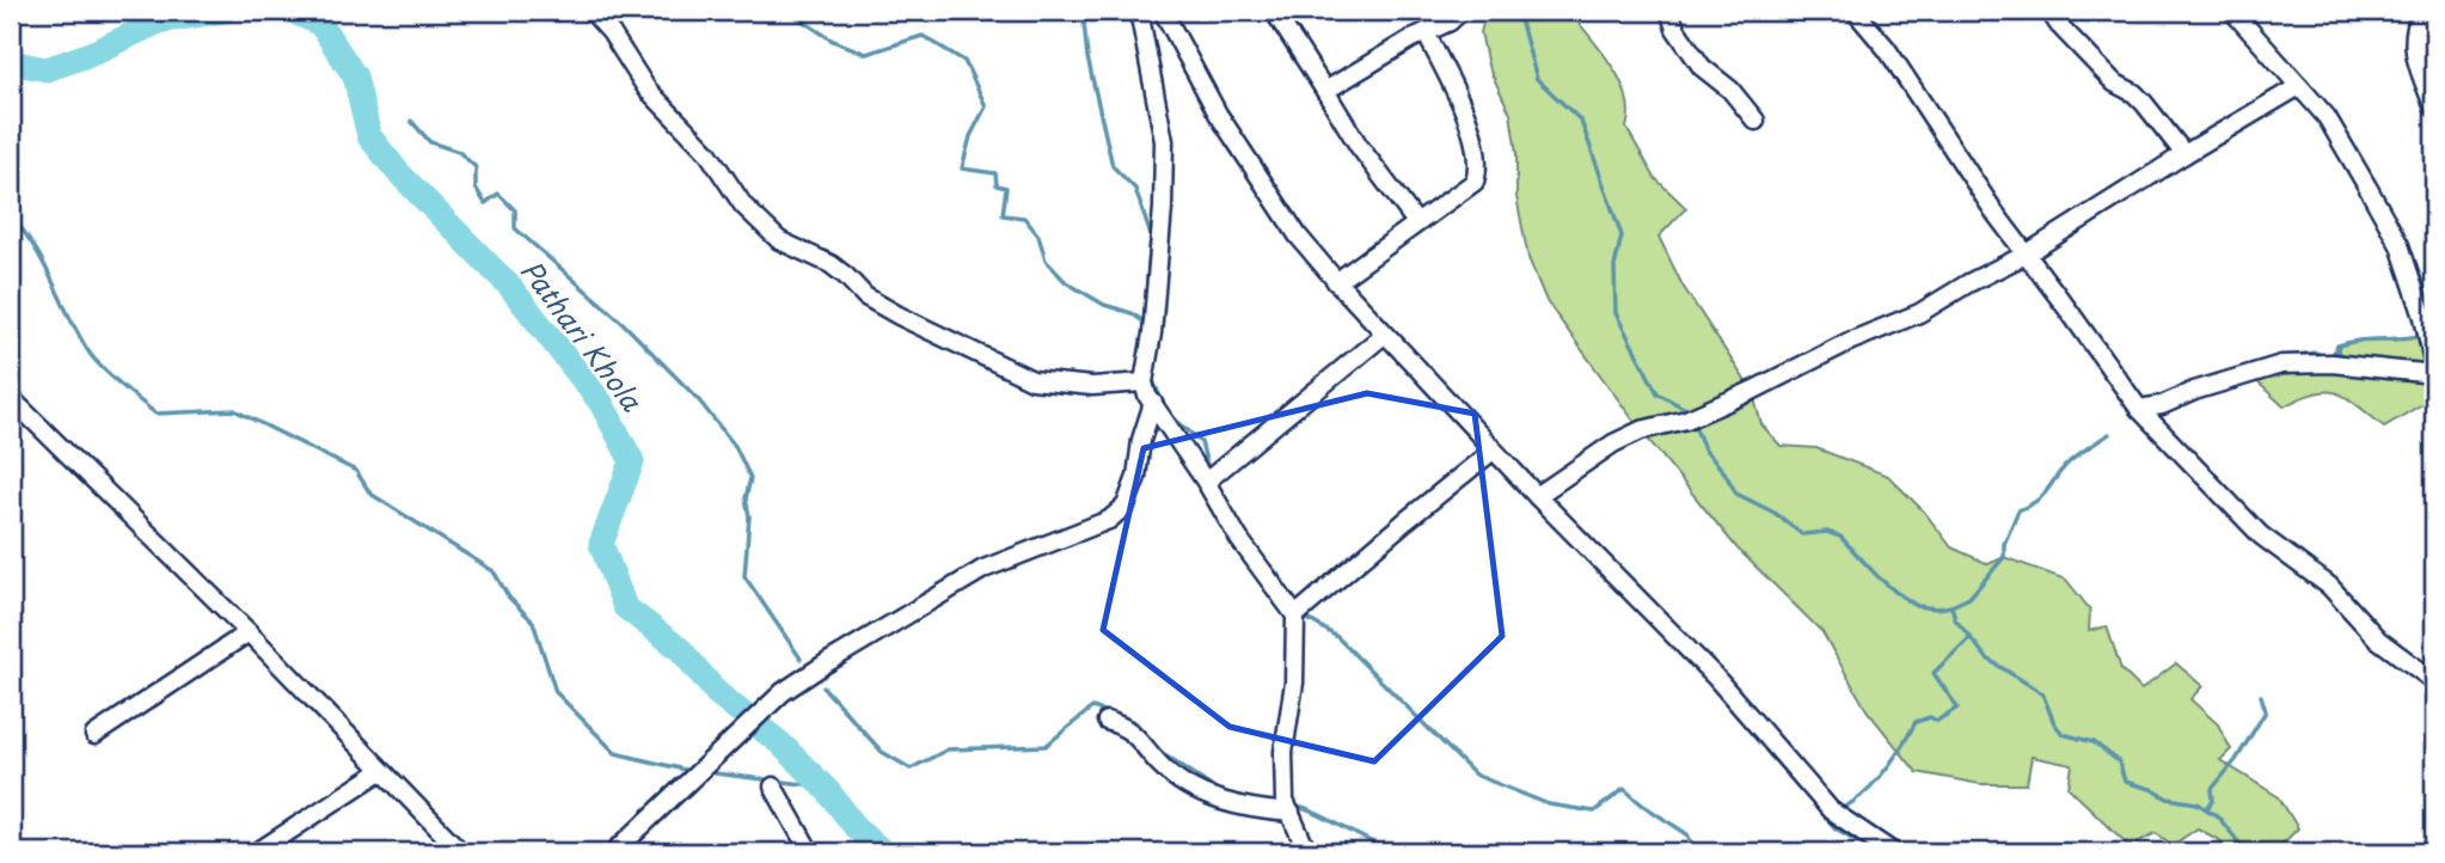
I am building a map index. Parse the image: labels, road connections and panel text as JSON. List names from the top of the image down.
{
  "water": ["Pathari Khola"]
}
